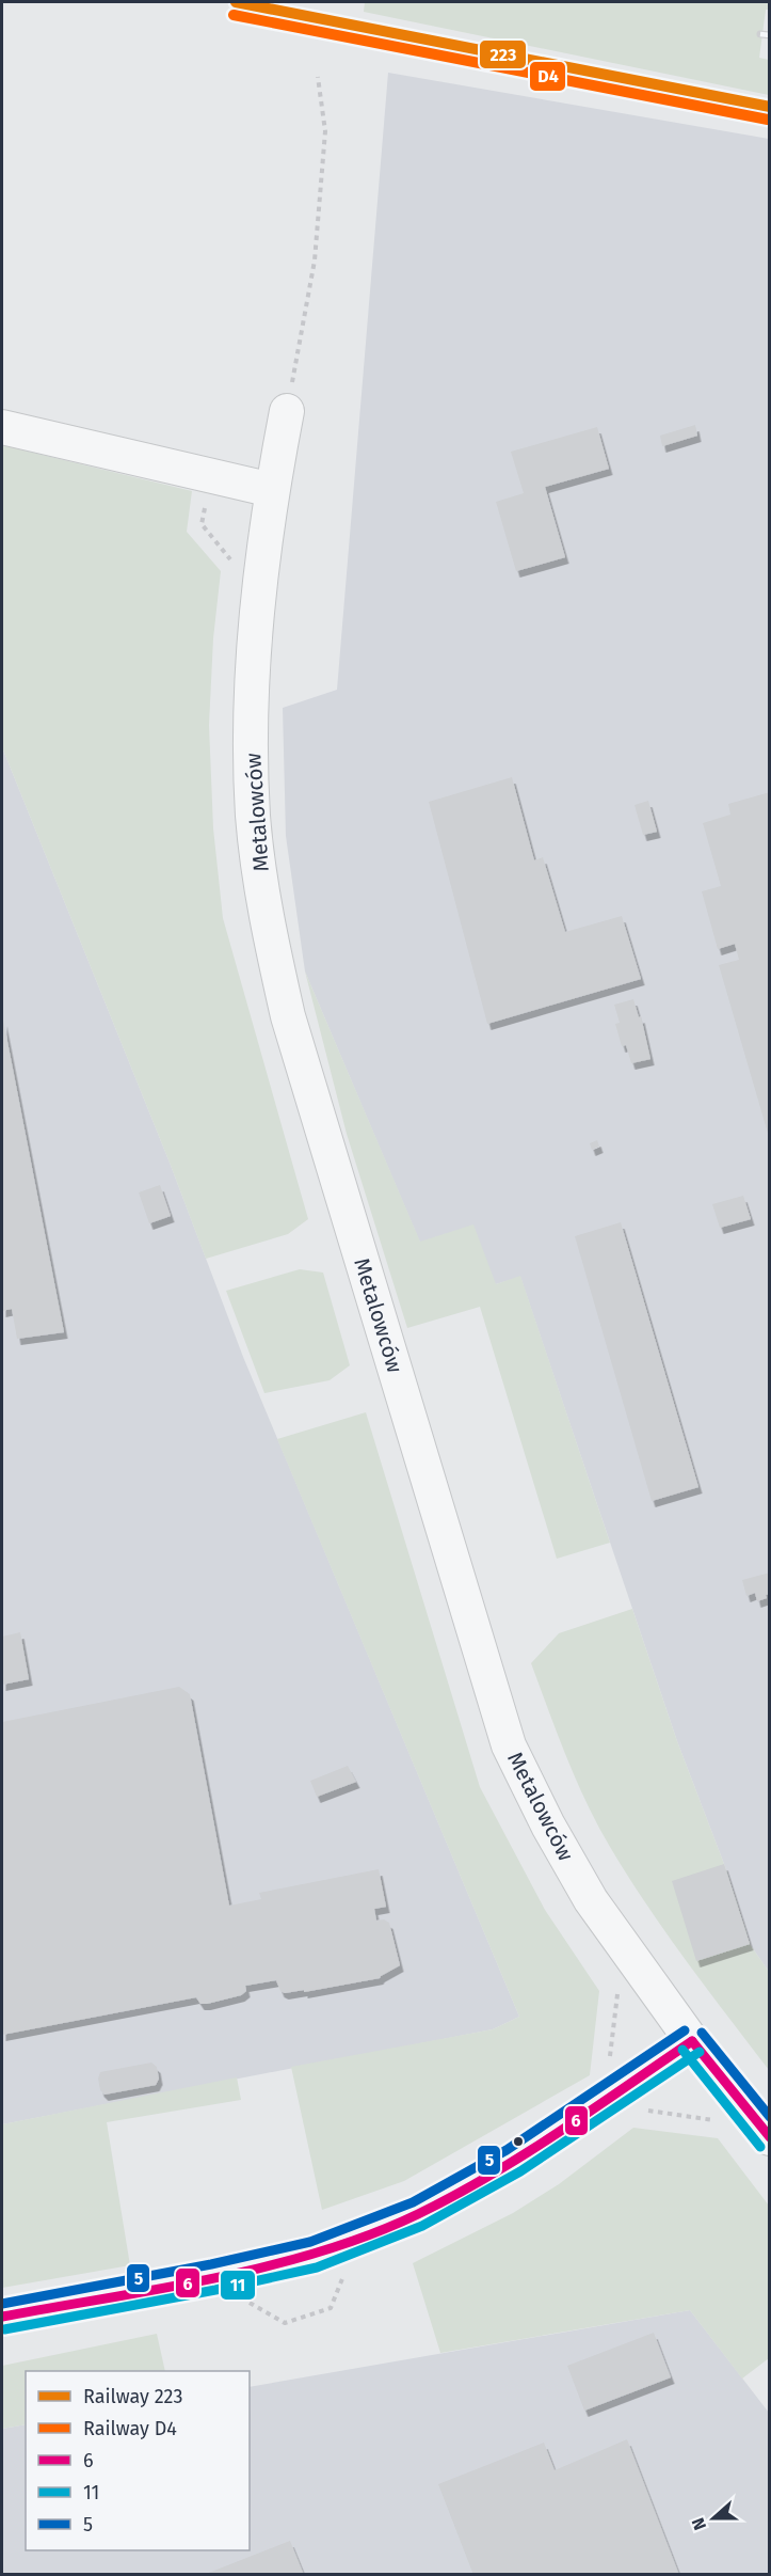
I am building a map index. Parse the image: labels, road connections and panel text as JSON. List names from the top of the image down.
{
  "streets": {
    "street": ["Metalowców"]
  },
  "lines": [
    "rail line 223",
    "rail line D4",
    "transit line 5",
    "transit line 6",
    "transit line 11"
  ],
  "legend": [
    "Railway 223",
    "Railway D4",
    "6",
    "11",
    "5"
  ],
  "north": "left"
}
